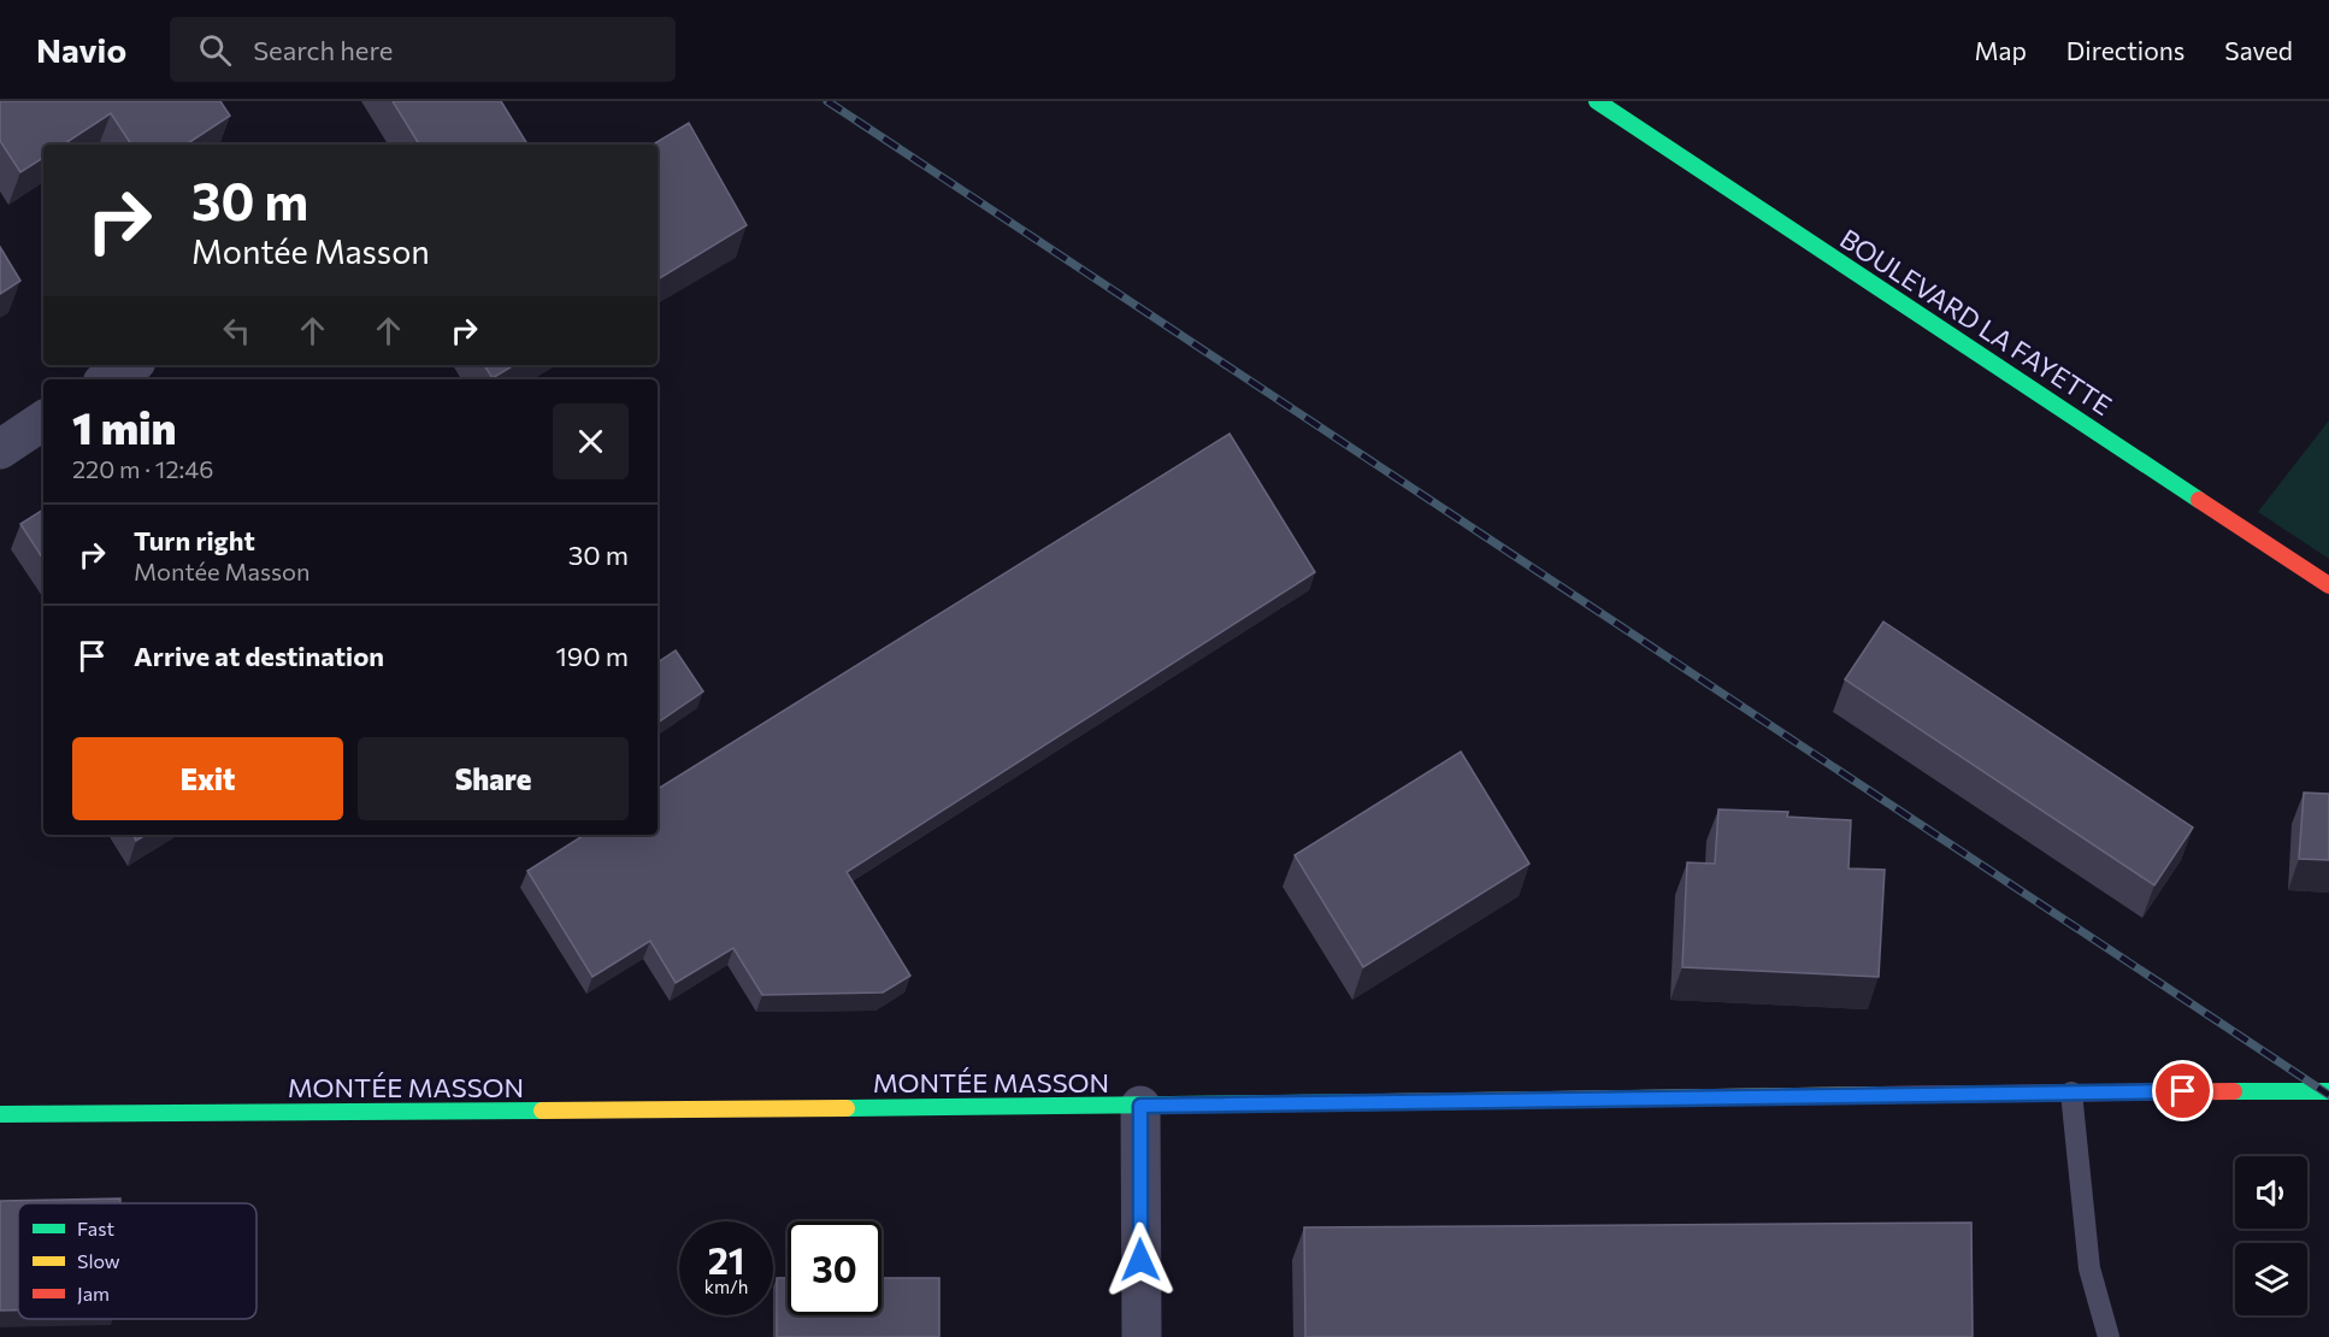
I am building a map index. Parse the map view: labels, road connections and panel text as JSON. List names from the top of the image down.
{
  "streets": {
    "street": ["BOULEVARD LA FAYETTE", "MONTÉE MASSON"]
  },
  "legend": ["Fast", "Slow", "Jam"],
  "page": {
    "header": "Navio",
    "search": "Search here",
    "nav": ["Map", "Directions", "Saved"],
    "turn": ["30 m", "Montée Masson"],
    "heading": ["1 min", "220 m · 12:46"],
    "list": [
      {
        "name": "Turn right",
        "note": "Montée Masson",
        "value": "30 m"
      },
      {
        "name": "Arrive at destination",
        "value": "190 m"
      }
    ],
    "buttons": ["Exit", "Share"],
    "speed": "21 km/h",
    "limit": "30"
  }
}
